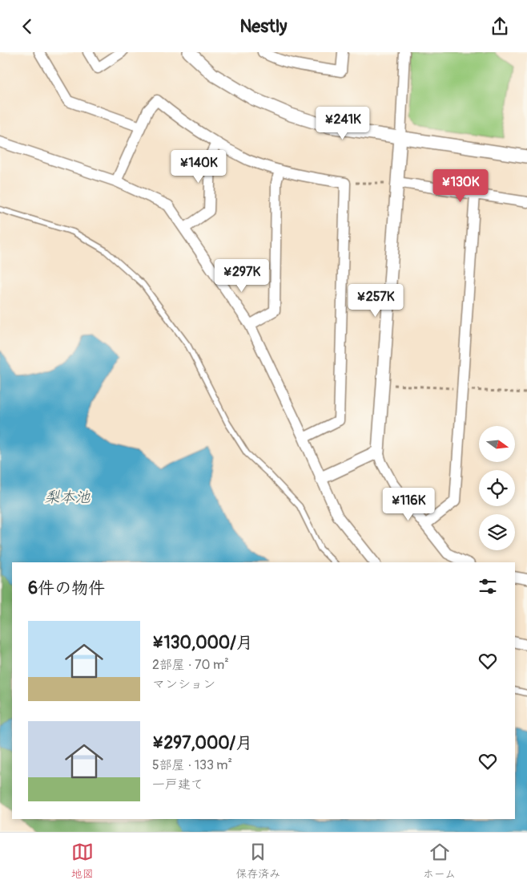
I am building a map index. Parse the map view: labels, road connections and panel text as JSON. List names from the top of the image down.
{
  "water": ["梨本池"],
  "north": "right",
  "page": {
    "header": "Nestly",
    "price": [
      "¥241K",
      "¥140K",
      "¥130K",
      "¥297K",
      "¥257K",
      "¥116K"
    ],
    "heading": "6件の物件",
    "list": [
      {
        "name": "¥130,000/月",
        "note": "2部屋 · 70 m² · マンション"
      },
      {
        "name": "¥297,000/月",
        "note": "5部屋 · 133 m² · 一戸建て"
      }
    ],
    "tabs": ["地図", "保存済み", "ホーム"]
  }
}
